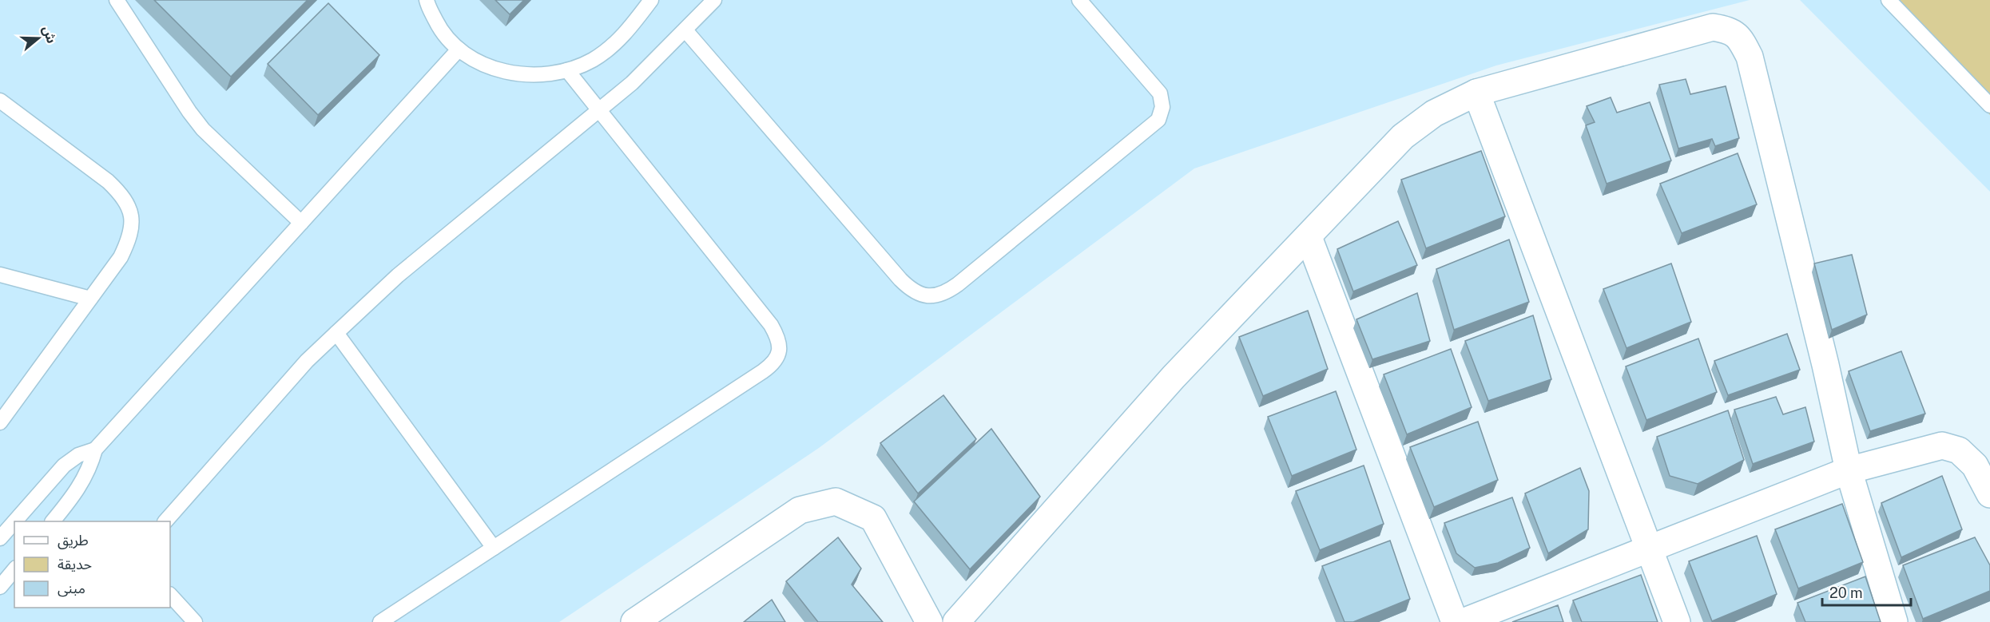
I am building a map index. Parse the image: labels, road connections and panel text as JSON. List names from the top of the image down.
{
  "legend": ["طريق", "حديقة", "مبنى"],
  "scale_bar": "20 m",
  "north": "right"
}
